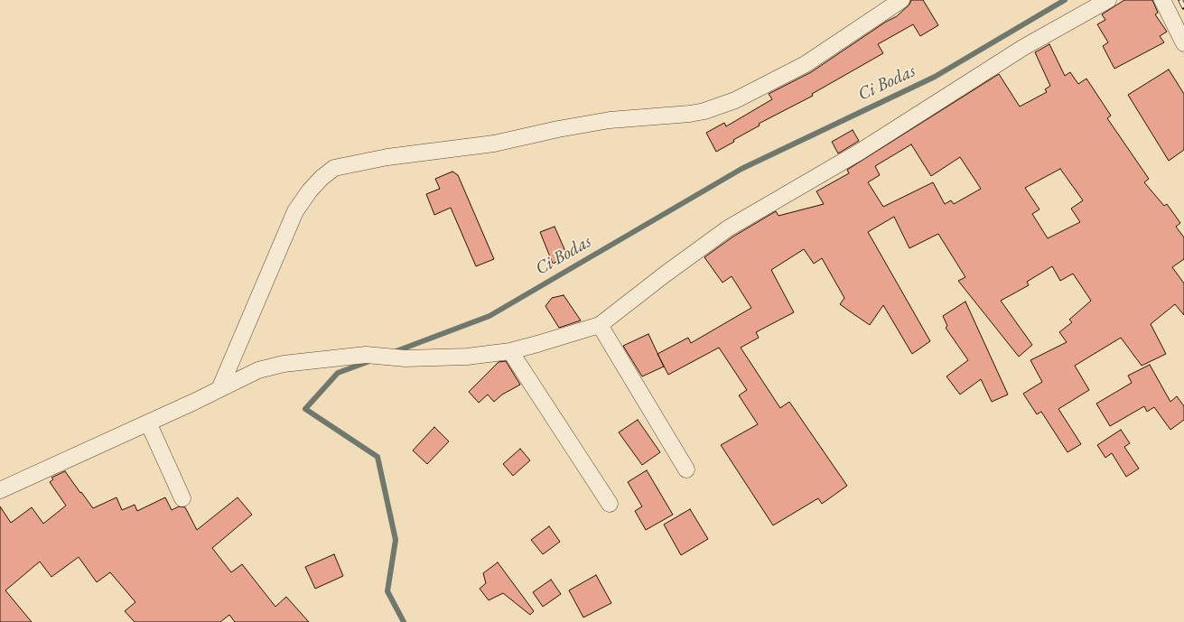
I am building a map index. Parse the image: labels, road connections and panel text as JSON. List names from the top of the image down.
{
  "water": ["Ci Bodas"]
}
